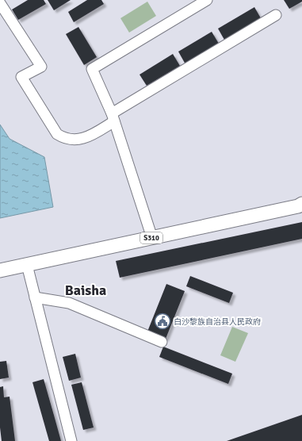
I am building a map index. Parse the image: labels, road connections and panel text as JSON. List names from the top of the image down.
{
  "streets": {
    "main road": ["S310"]
  },
  "districts": ["Baisha"],
  "places": {
    "public building": ["白沙黎族自治县人民政府"]
  }
}
